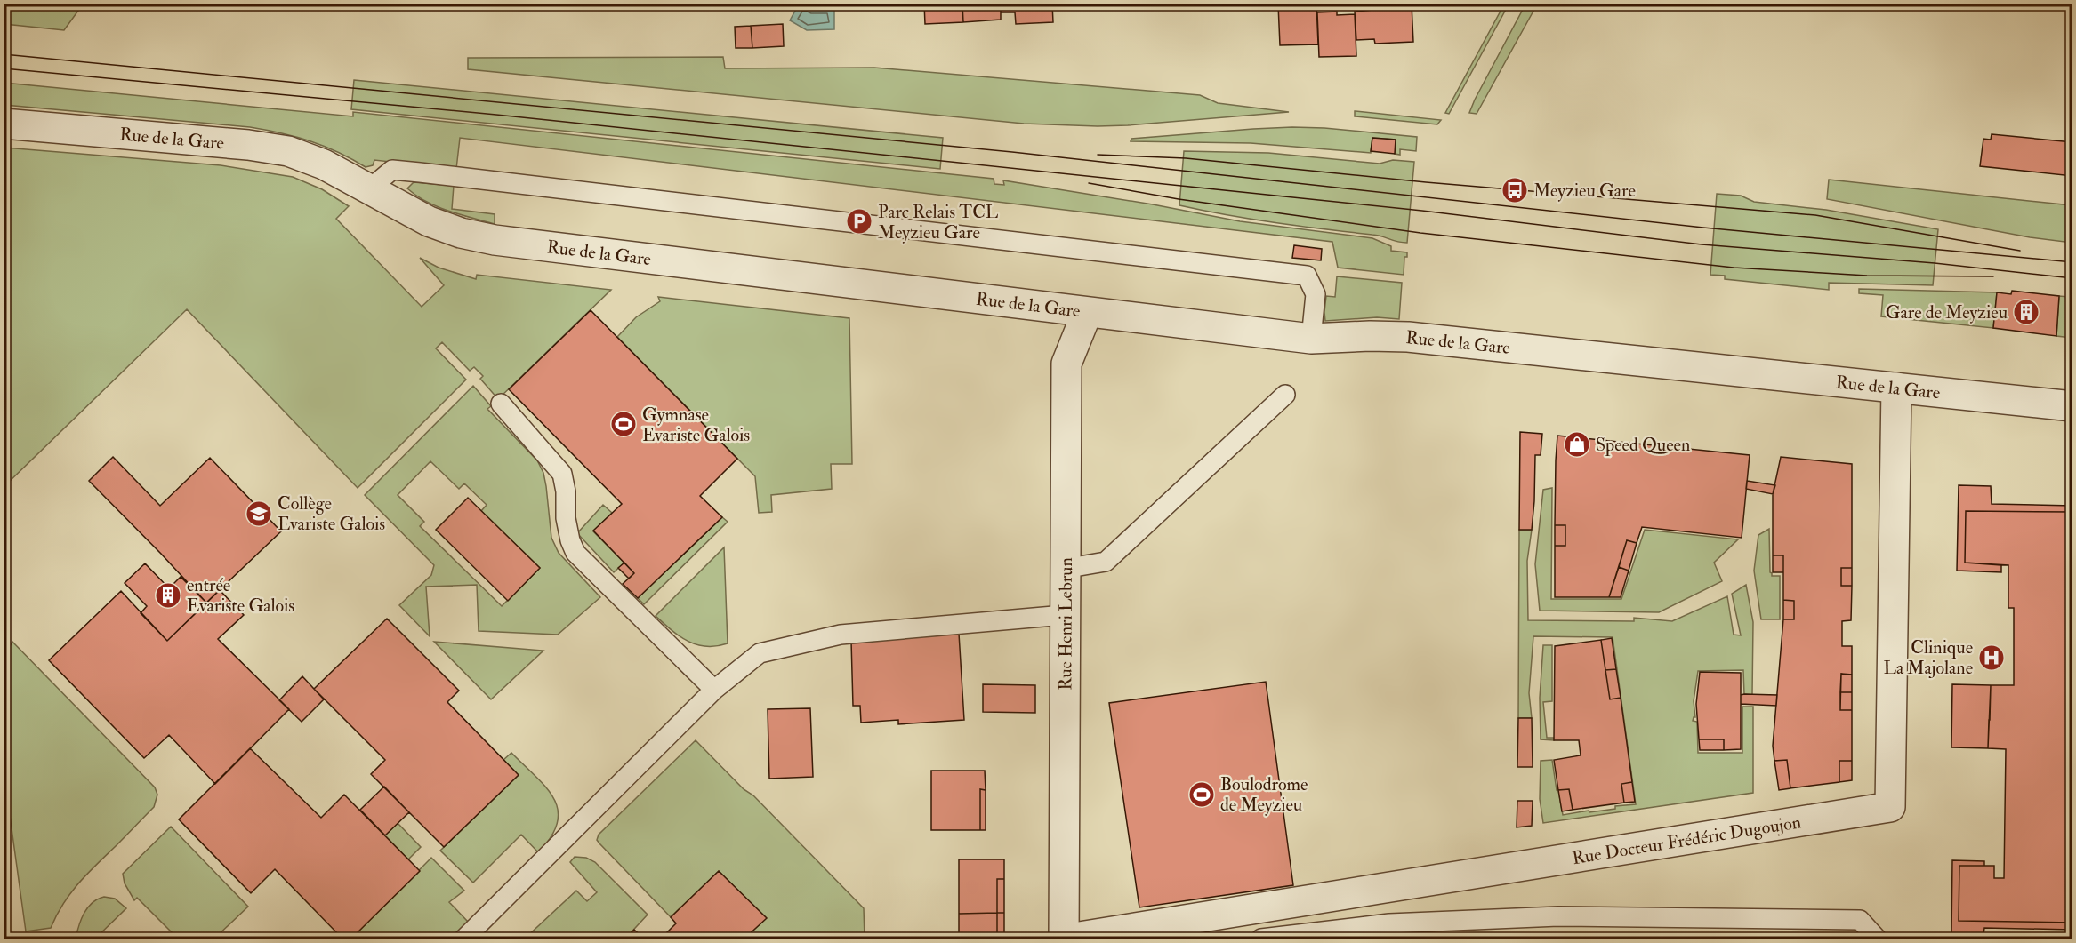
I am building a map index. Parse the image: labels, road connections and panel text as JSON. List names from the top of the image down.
{
  "streets": {
    "street": ["Rue de la Gare", "Rue Henri Lebrun", "Rue Docteur Frédéric Dugoujon"]
  },
  "crossings": [
    ["Rue de la Gare", "Rue Henri Lebrun"],
    ["Rue de la Gare", "Rue Docteur Frédéric Dugoujon"]
  ],
  "places": {
    "bus stop": ["Meyzieu Gare"],
    "parking": ["Parc Relais TCL Meyzieu Gare"],
    "building": ["Gare de Meyzieu", "entrée Evariste Galois"],
    "sports": ["Gymnase Evariste Galois", "Boulodrome de Meyzieu"],
    "shop": ["Speed Queen"],
    "school or university": ["Collège Evariste Galois"],
    "hospital": ["Clinique La Majolane"]
  }
}
